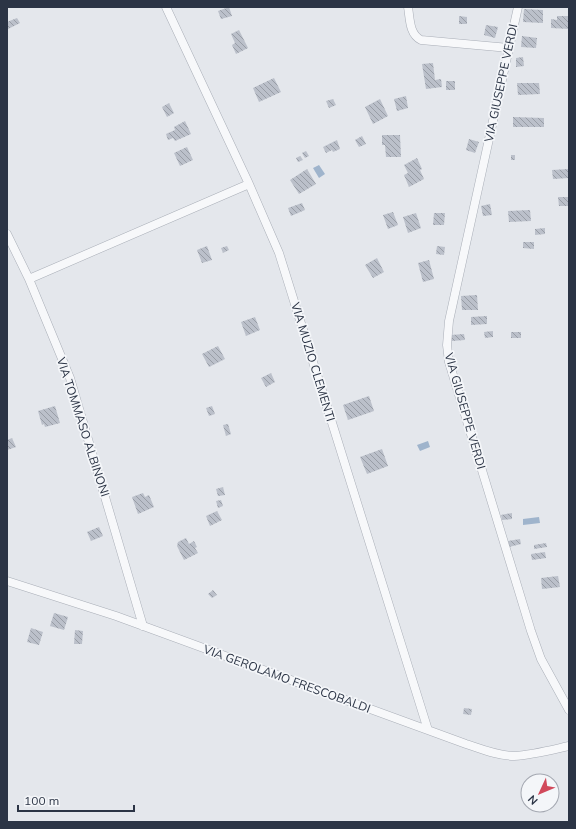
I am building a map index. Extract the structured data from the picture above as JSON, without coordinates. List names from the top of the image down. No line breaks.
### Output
{"streets":{"street":["VIA GIUSEPPE VERDI","VIA MUZIO CLEMENTI","VIA TOMMASO ALBINONI","VIA GEROLAMO FRESCOBALDI"]},"crossings":[["VIA MUZIO CLEMENTI","VIA GEROLAMO FRESCOBALDI"],["VIA TOMMASO ALBINONI","VIA GEROLAMO FRESCOBALDI"]],"scale_bar":"100 m","north":"bottom left"}
